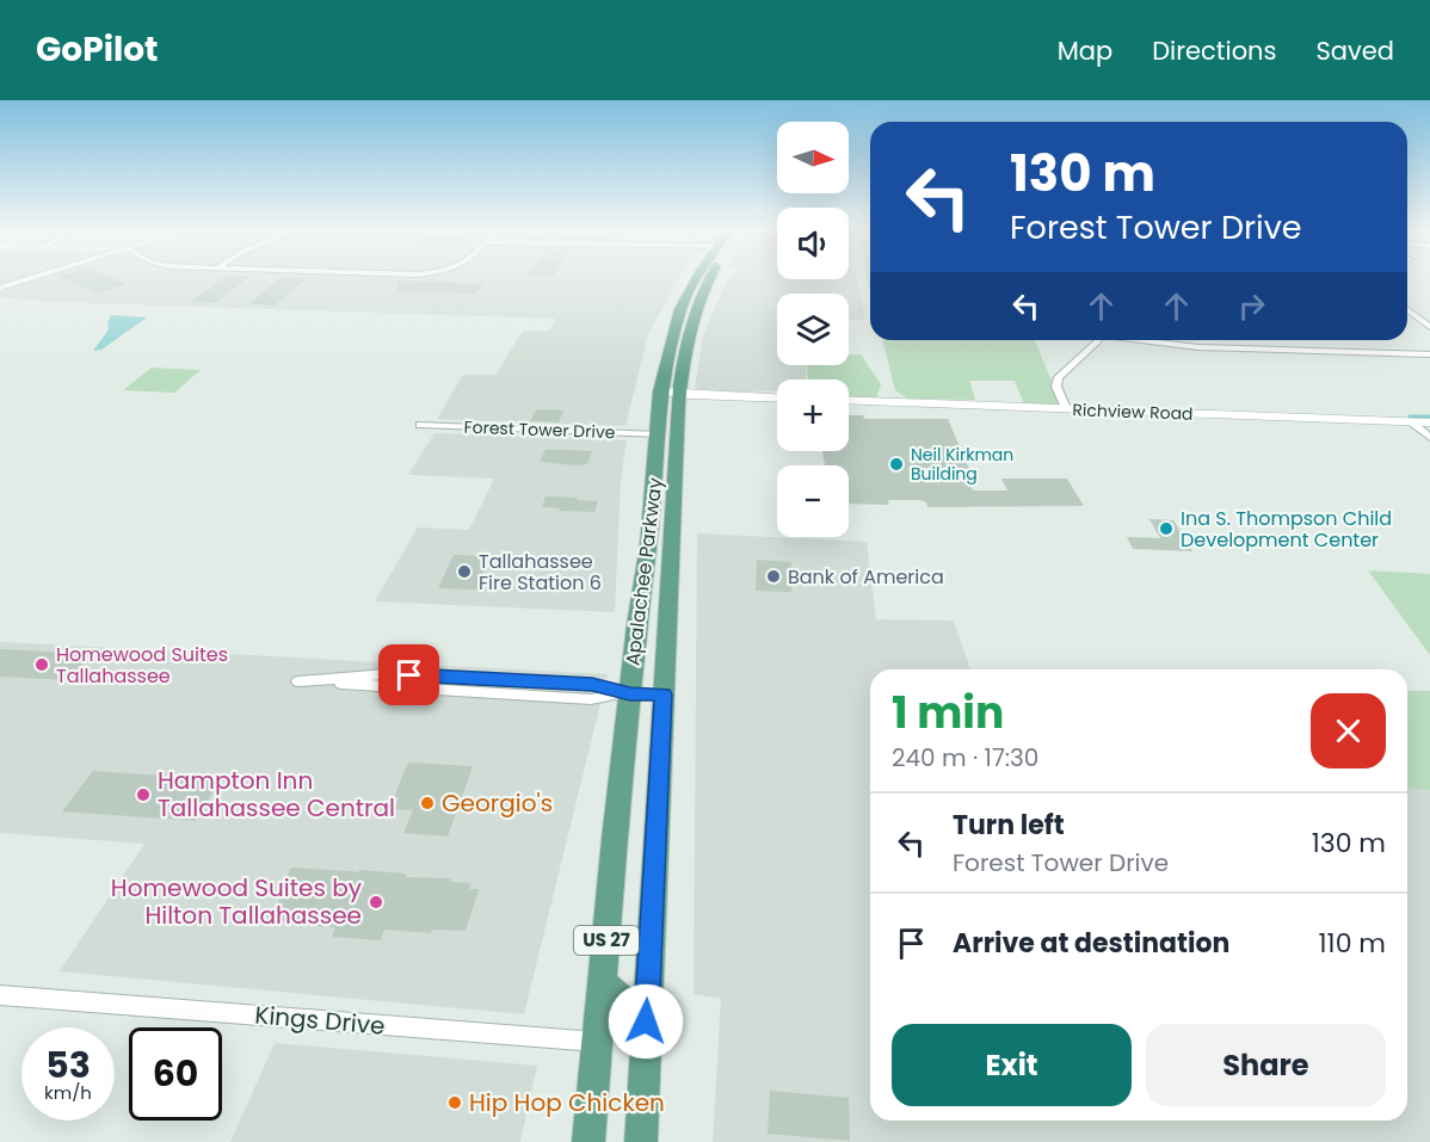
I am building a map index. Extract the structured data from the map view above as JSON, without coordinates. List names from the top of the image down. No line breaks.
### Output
{"streets":{"main road":["Apalachee Parkway","US 27"],"street":["Richview Road","Forest Tower Drive","Kings Drive"]},"crossings":[["Forest Tower Drive","Apalachee Parkway"],["Apalachee Parkway","Kings Drive"]],"places":["Neil Kirkman Building","Ina S. Thompson Child Development Center","Tallahassee Fire Station 6","Bank of America","Homewood Suites Tallahassee","Hampton Inn Tallahassee Central","Georgio's","Homewood Suites by Hilton Tallahassee","Hip Hop Chicken"],"north":"right","page":{"header":"GoPilot","nav":["Map","Directions","Saved"],"map_buttons":["+","−"],"turn":["130 m","Forest Tower Drive"],"heading":["1 min","240 m · 17:30"],"list":[{"name":"Turn left","note":"Forest Tower Drive","value":"130 m"},{"name":"Arrive at destination","value":"110 m"}],"buttons":["Exit","Share"],"speed":"53 km/h","limit":"60"}}
